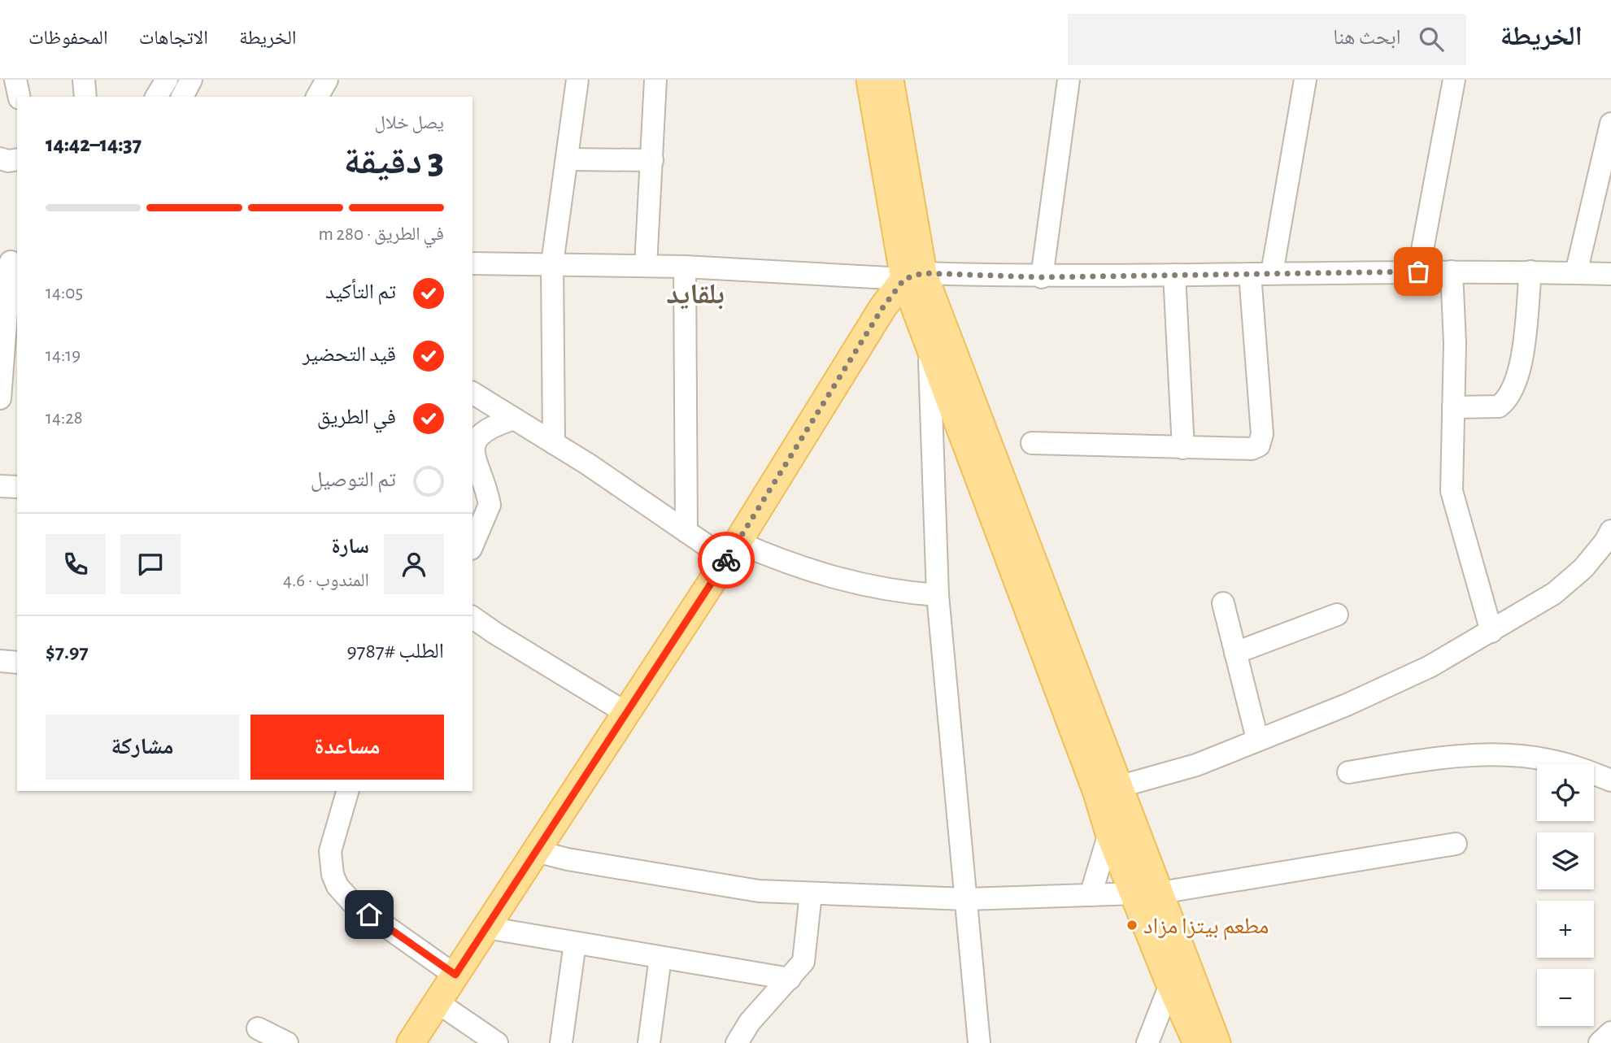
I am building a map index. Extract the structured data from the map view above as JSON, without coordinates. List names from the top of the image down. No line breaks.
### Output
{"districts":["بلقايد"],"places":["مطعم بيتزا مزاد"],"page":{"header":"الخريطة","search":"ابحث هنا","nav":["الخريطة","الاتجاهات","المحفوظات"],"heading":["3 دقيقة","يصل خلال","14:37–14:42"],"panel":["سارة","المندوب · 4.6","الطلب #9787","$7.97"],"bar":"في الطريق · 280 m","list":[["تم التأكيد","14:05"],["قيد التحضير","14:19"],["في الطريق","14:28"],"تم التوصيل"],"buttons":["مساعدة","مشاركة"],"map_buttons":["+","−"]}}
